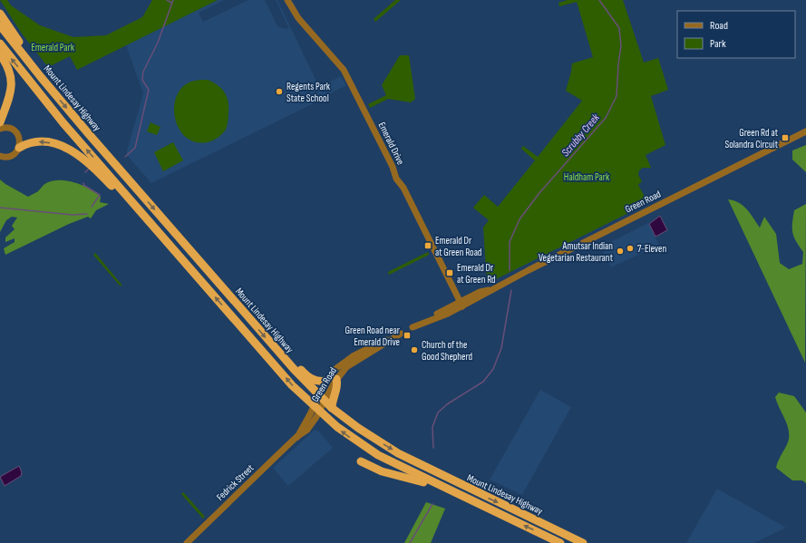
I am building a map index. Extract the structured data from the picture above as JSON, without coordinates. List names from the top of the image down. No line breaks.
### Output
{"streets":{"highway":["Mount Lindesay Highway"],"street":["Emerald Drive","Green Road","Fedrick Street"]},"crossings":[["Mount Lindesay Highway","Green Road"],["Mount Lindesay Highway","Fedrick Street"],["Emerald Drive","Green Road"],["Green Road","Fedrick Street"]],"water":["Scrubby Creek"],"parks":["Emerald Park","Haldham Park"],"places":{"other":["Regents Park State School","7-Eleven","Amutsar Indian Vegetarian Restaurant","Church of the Good Shepherd"],"transit":["Green Rd at Solandra Circuit","Emerald Dr at Green Road","Emerald Dr at Green Rd","Green Road near Emerald Drive"]},"legend":["Road","Park"]}
